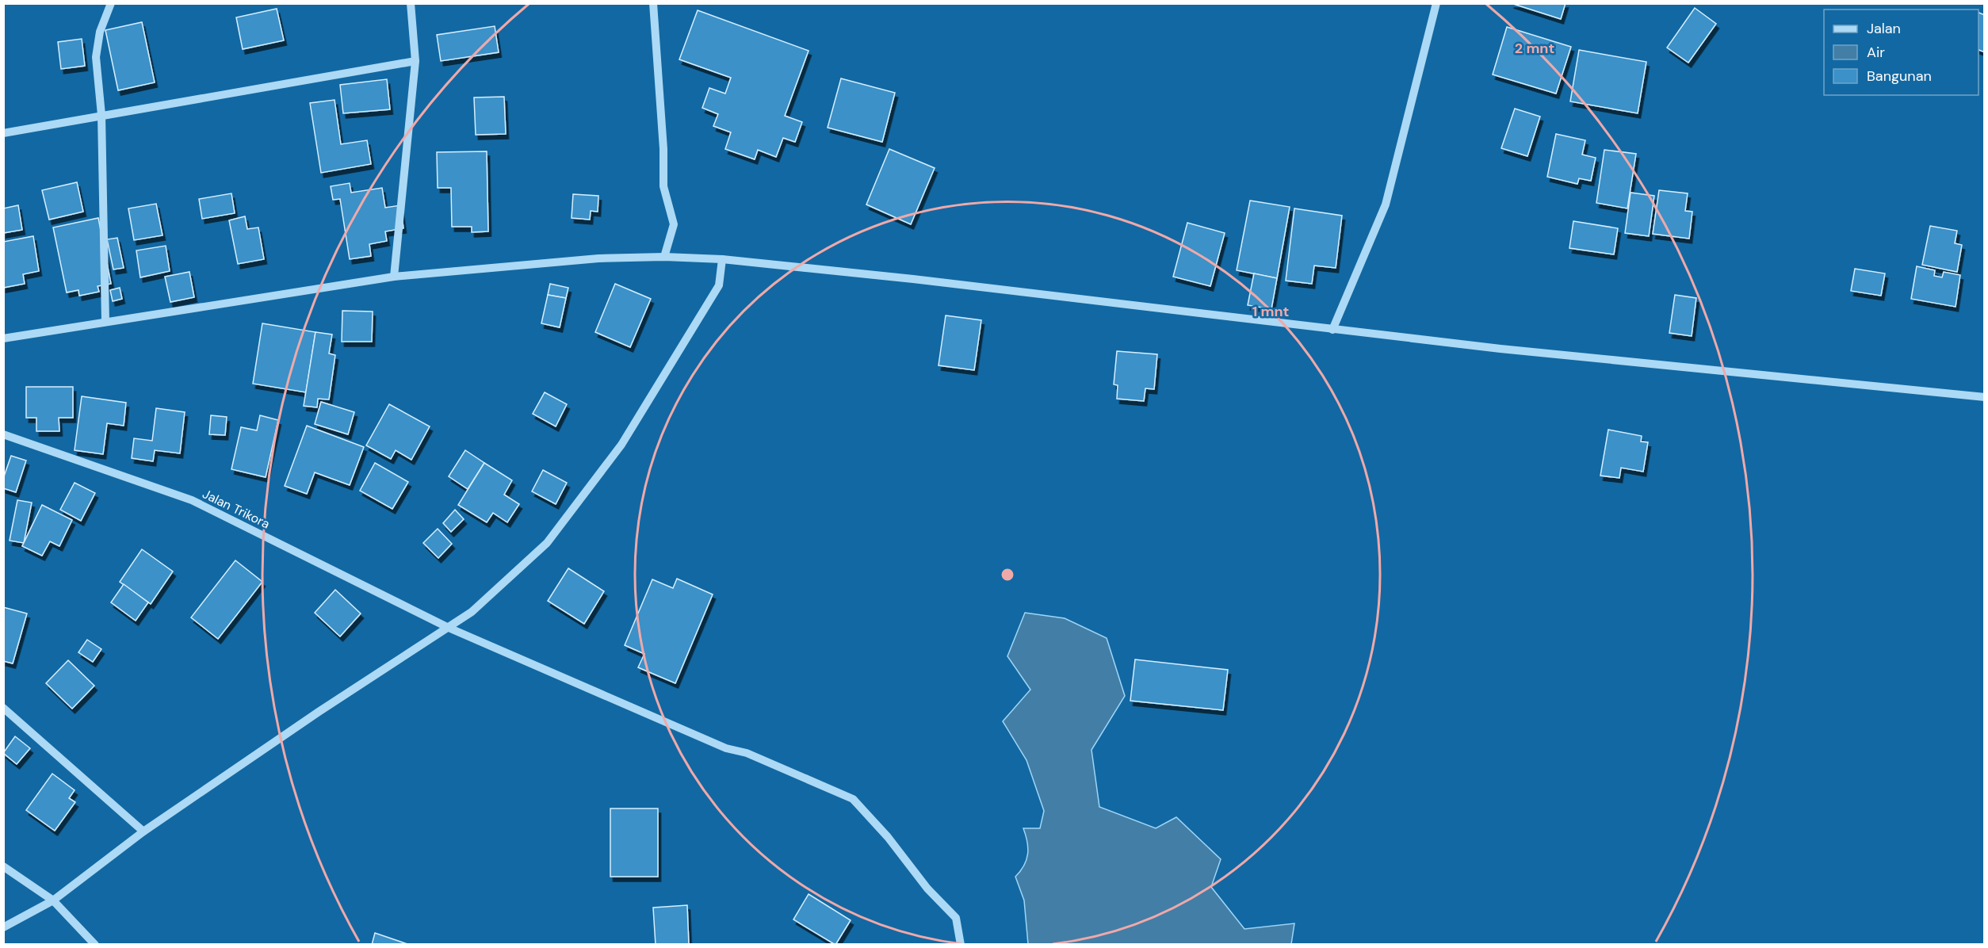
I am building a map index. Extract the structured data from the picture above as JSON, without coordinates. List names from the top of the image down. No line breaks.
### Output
{"streets":{"street":["Jalan Trikora"]},"legend":["Jalan","Air","Bangunan"],"rings":["2 mnt","1 mnt"]}
